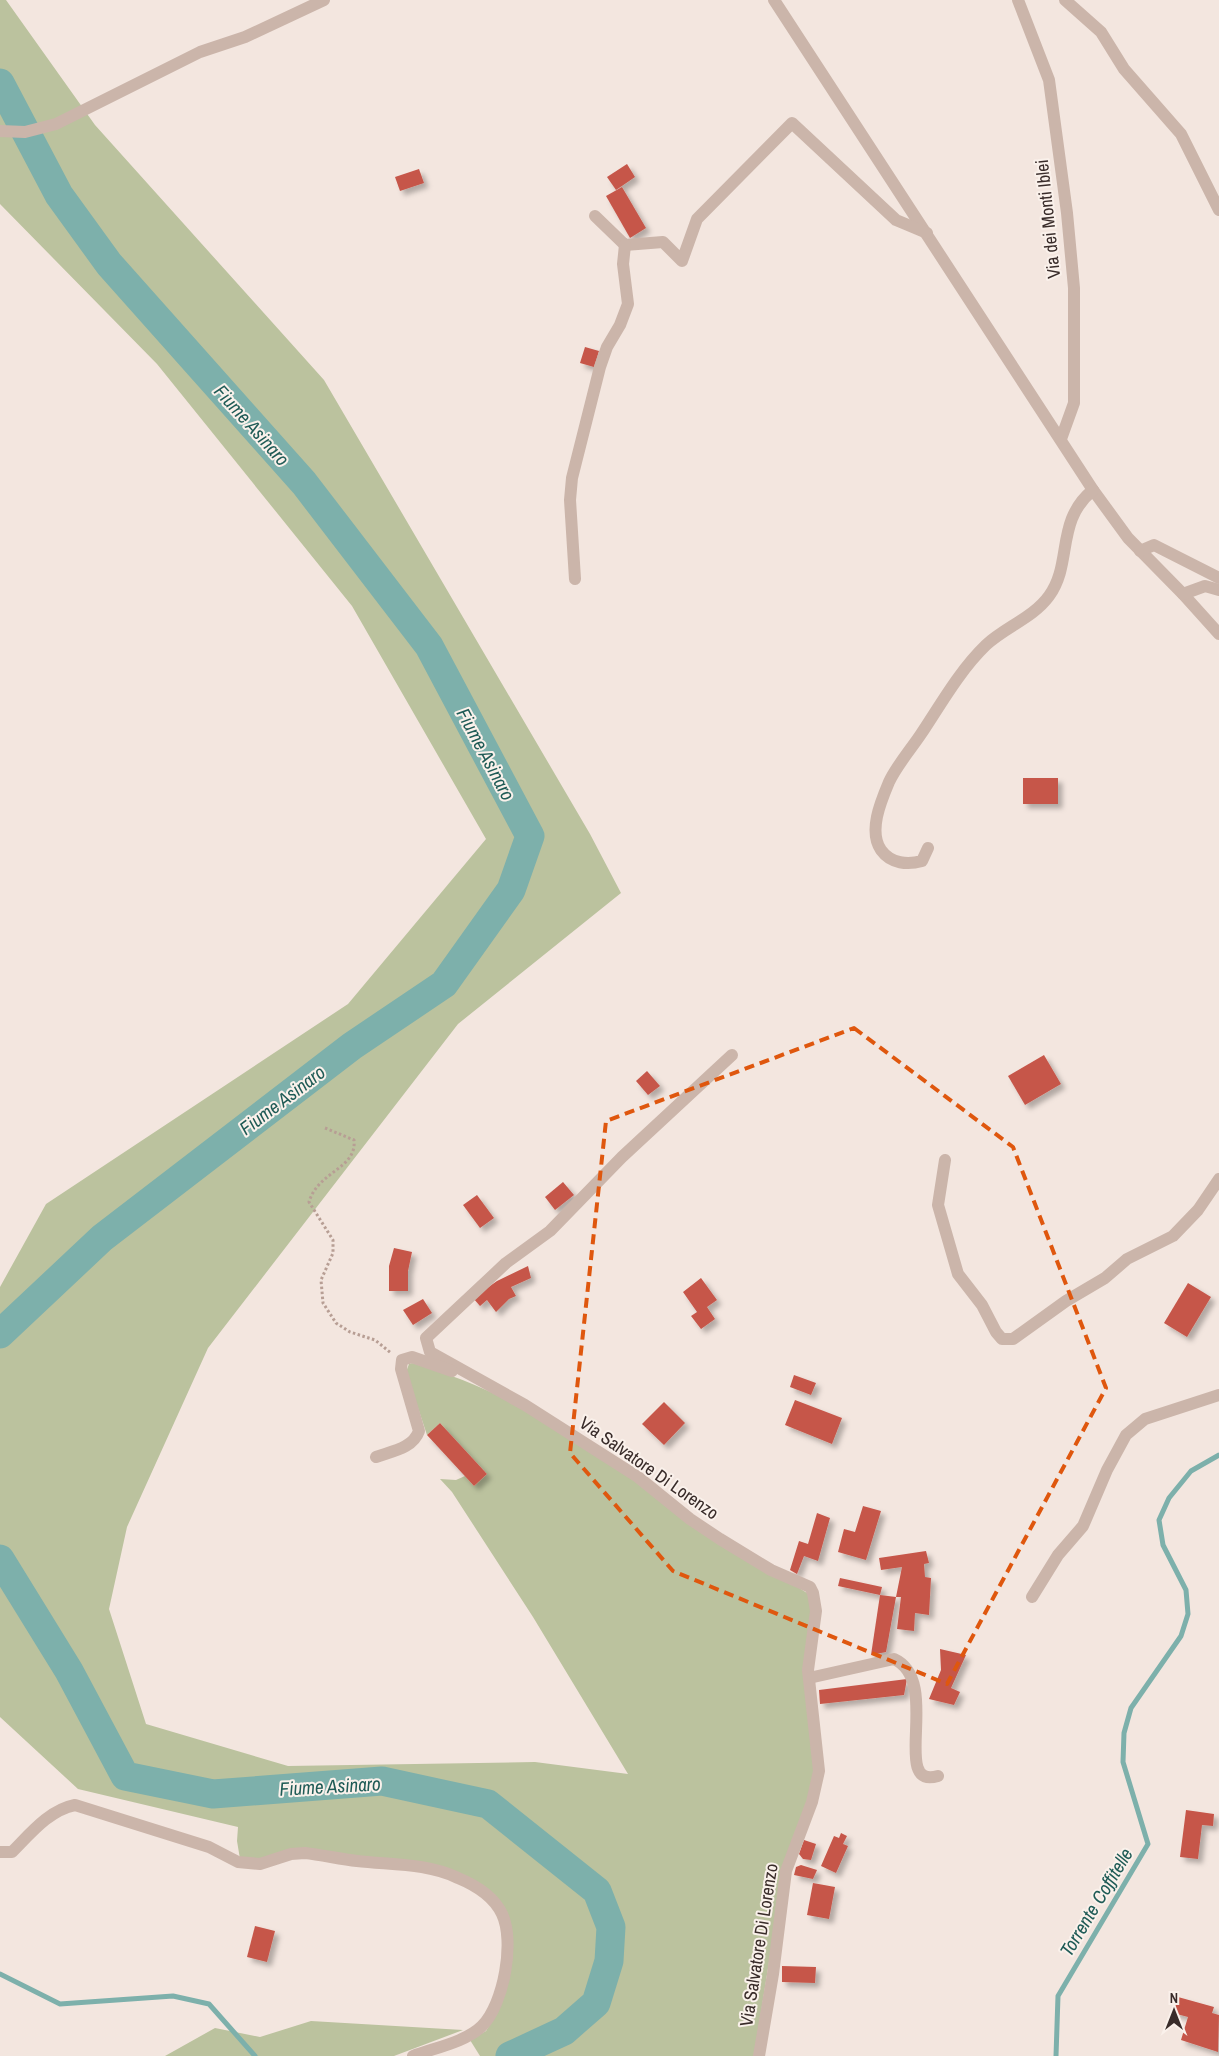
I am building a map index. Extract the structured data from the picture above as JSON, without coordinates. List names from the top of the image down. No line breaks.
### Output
{"streets":{"street":["Via dei Monti Iblei","Via Salvatore Di Lorenzo"]},"water":["Fiume Asinaro","Torrente Coffitelle"],"north":"top"}
